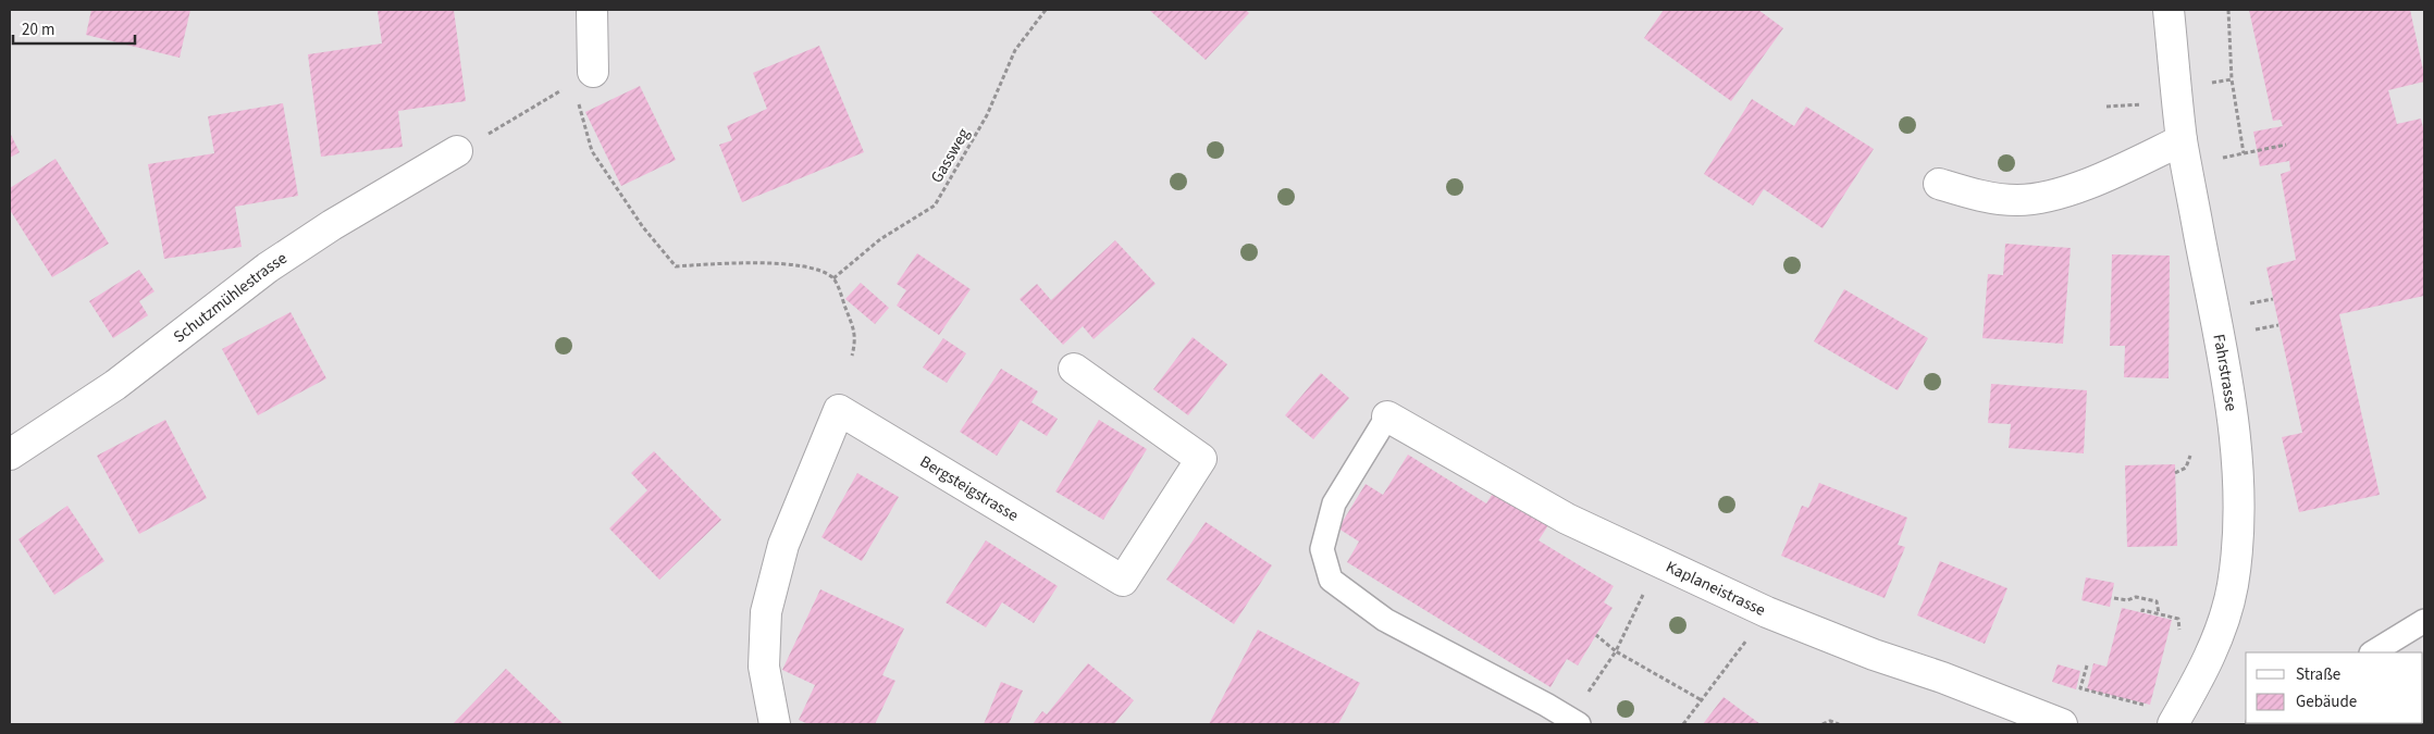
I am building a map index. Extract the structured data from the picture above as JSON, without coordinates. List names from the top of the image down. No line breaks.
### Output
{"streets":{"street":["Schutzmühlestrasse","Fahrstrasse","Bergsteigstrasse","Kaplaneistrasse"],"path":["Gassweg"]},"legend":["Straße","Gebäude"],"scale_bar":"20 m"}
